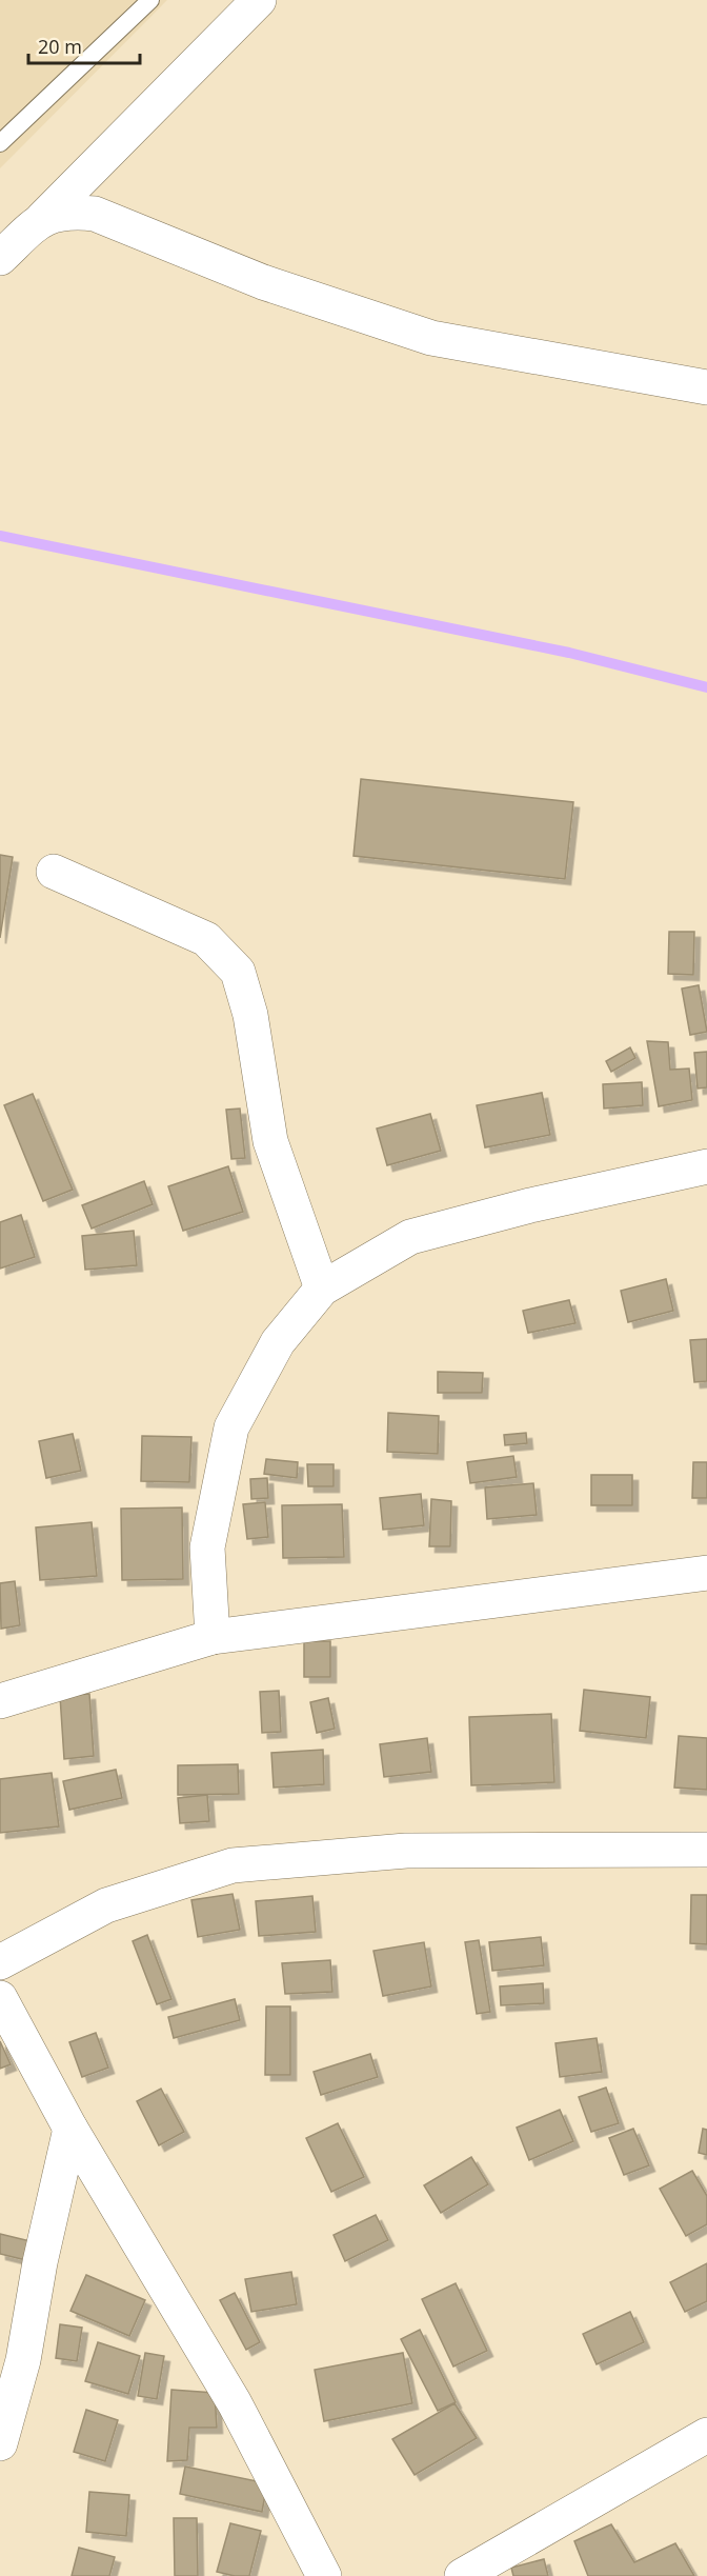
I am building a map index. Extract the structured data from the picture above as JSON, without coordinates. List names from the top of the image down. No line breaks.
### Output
{"scale_bar":"20 m"}
